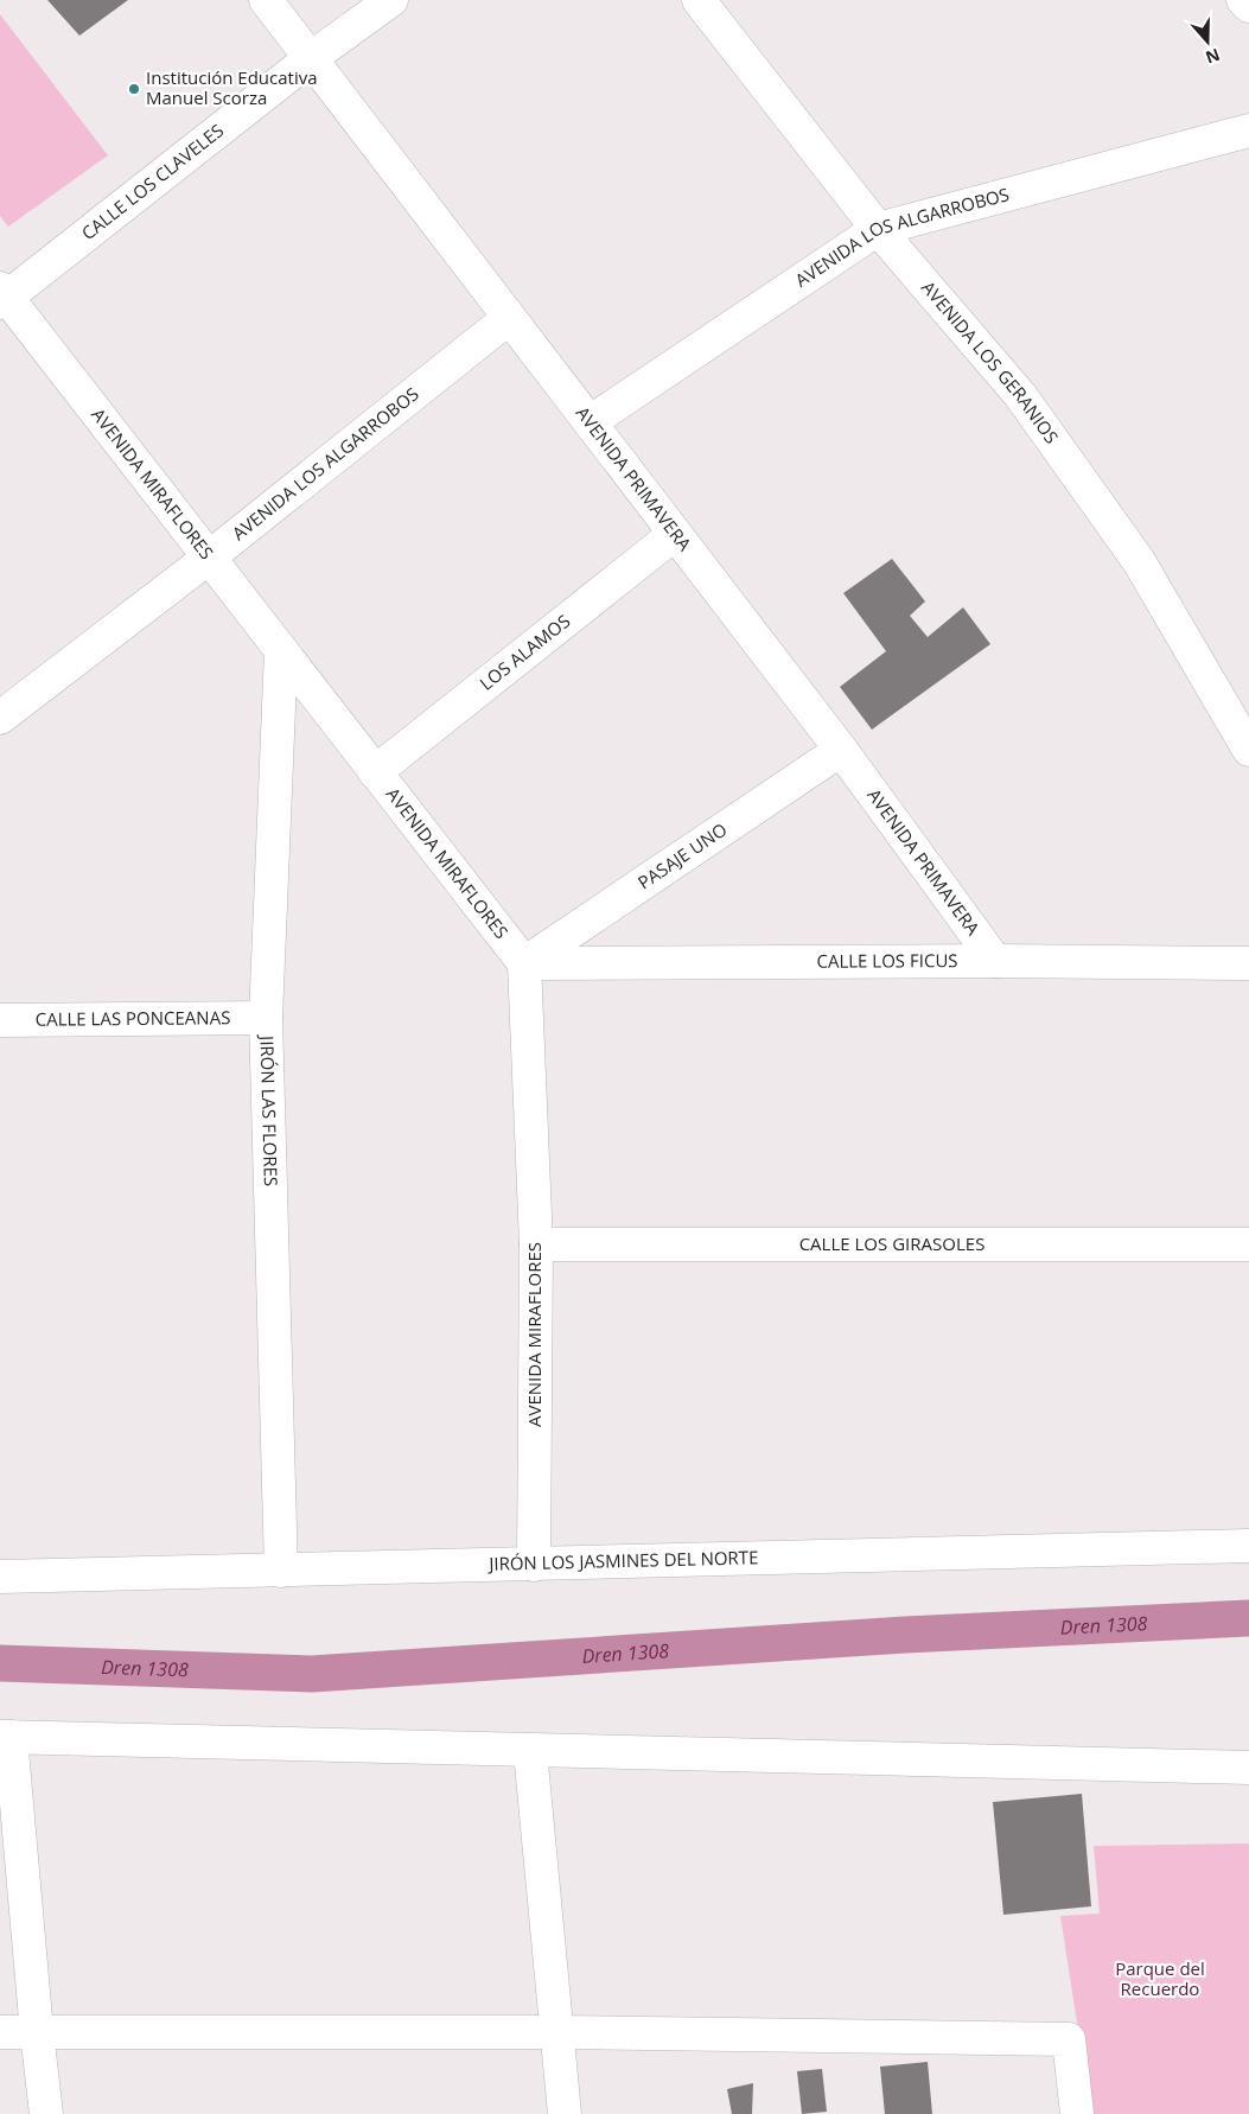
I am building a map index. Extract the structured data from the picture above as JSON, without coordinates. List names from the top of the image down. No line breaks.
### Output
{"streets":{"street":["CALLE LOS CLAVELES","AVENIDA LOS ALGARROBOS","AVENIDA LOS GERANIOS","AVENIDA PRIMAVERA","AVENIDA MIRAFLORES","LOS ALAMOS","PASAJE UNO","CALLE LOS FICUS","CALLE LAS PONCEANAS","JIRÓN LAS FLORES","CALLE LOS GIRASOLES","JIRÓN LOS JASMINES DEL NORTE"]},"crossings":[["CALLE LOS CLAVELES","AVENIDA PRIMAVERA"],["CALLE LOS CLAVELES","AVENIDA MIRAFLORES"],["AVENIDA LOS ALGARROBOS","AVENIDA LOS GERANIOS"],["AVENIDA LOS ALGARROBOS","AVENIDA PRIMAVERA"],["AVENIDA LOS ALGARROBOS","AVENIDA MIRAFLORES"],["AVENIDA PRIMAVERA","LOS ALAMOS"],["AVENIDA PRIMAVERA","PASAJE UNO"],["AVENIDA PRIMAVERA","CALLE LOS FICUS"],["AVENIDA MIRAFLORES","LOS ALAMOS"],["AVENIDA MIRAFLORES","PASAJE UNO"],["AVENIDA MIRAFLORES","CALLE LOS FICUS"],["AVENIDA MIRAFLORES","JIRÓN LAS FLORES"],["AVENIDA MIRAFLORES","CALLE LOS GIRASOLES"],["AVENIDA MIRAFLORES","JIRÓN LOS JASMINES DEL NORTE"],["PASAJE UNO","CALLE LOS FICUS"],["CALLE LAS PONCEANAS","JIRÓN LAS FLORES"],["JIRÓN LAS FLORES","JIRÓN LOS JASMINES DEL NORTE"]],"water":["Dren 1308"],"parks":["Parque del Recuerdo"],"places":["Institución Educativa Manuel Scorza"],"north":"bottom"}
